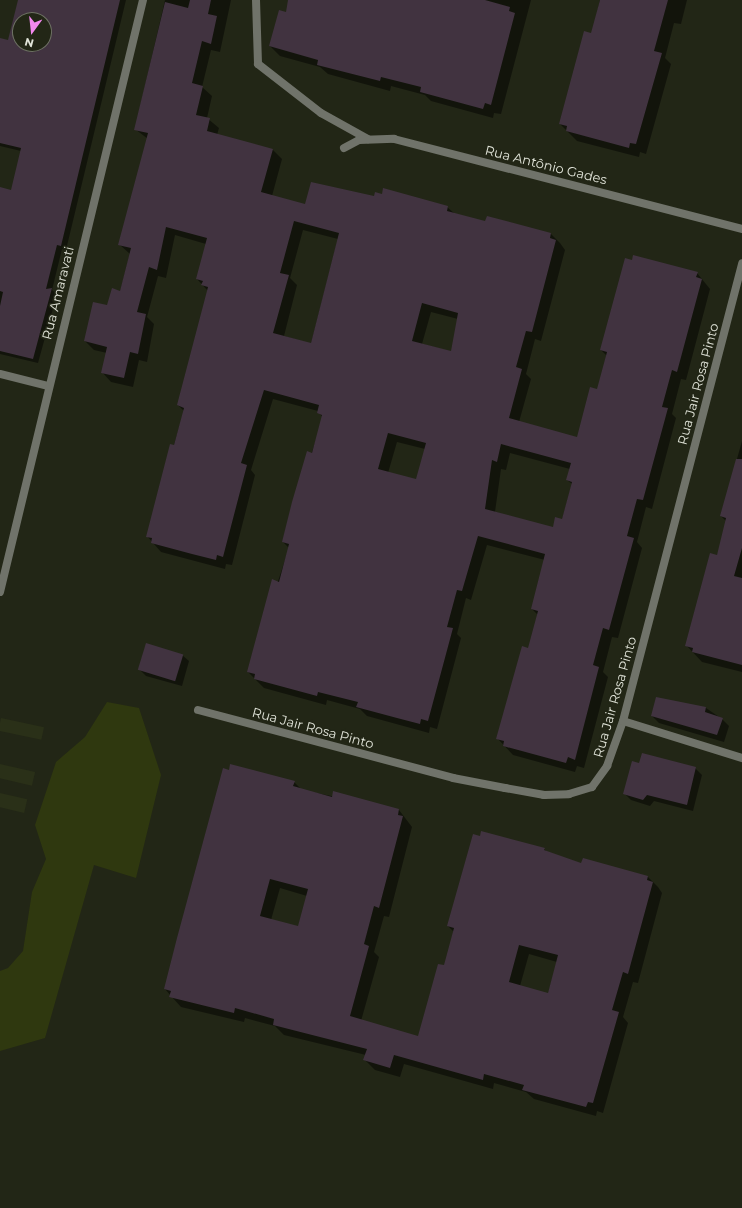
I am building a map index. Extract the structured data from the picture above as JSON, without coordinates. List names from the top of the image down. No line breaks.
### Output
{"streets":{"street":["Rua Antônio Gades","Rua Amaravati","Rua Jair Rosa Pinto"]},"north":"bottom"}
